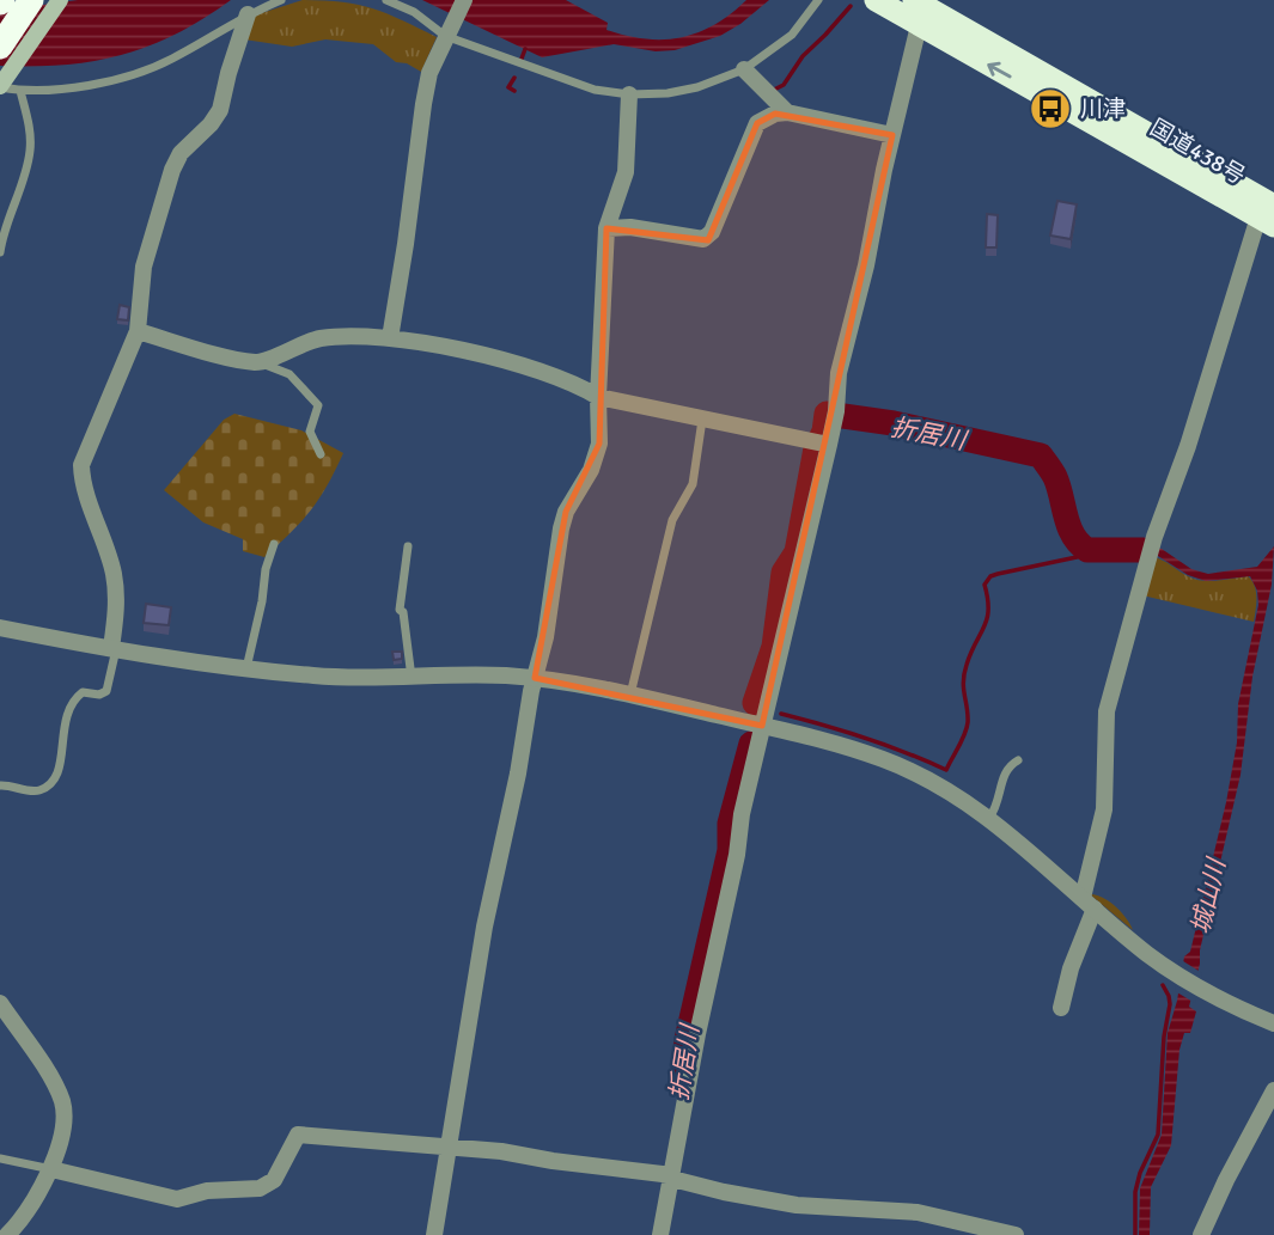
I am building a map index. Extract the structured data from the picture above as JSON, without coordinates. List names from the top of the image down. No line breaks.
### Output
{"streets":{"highway":["国道438号"]},"water":["折居川","城山川"],"places":{"bus stop":["川津"]}}
